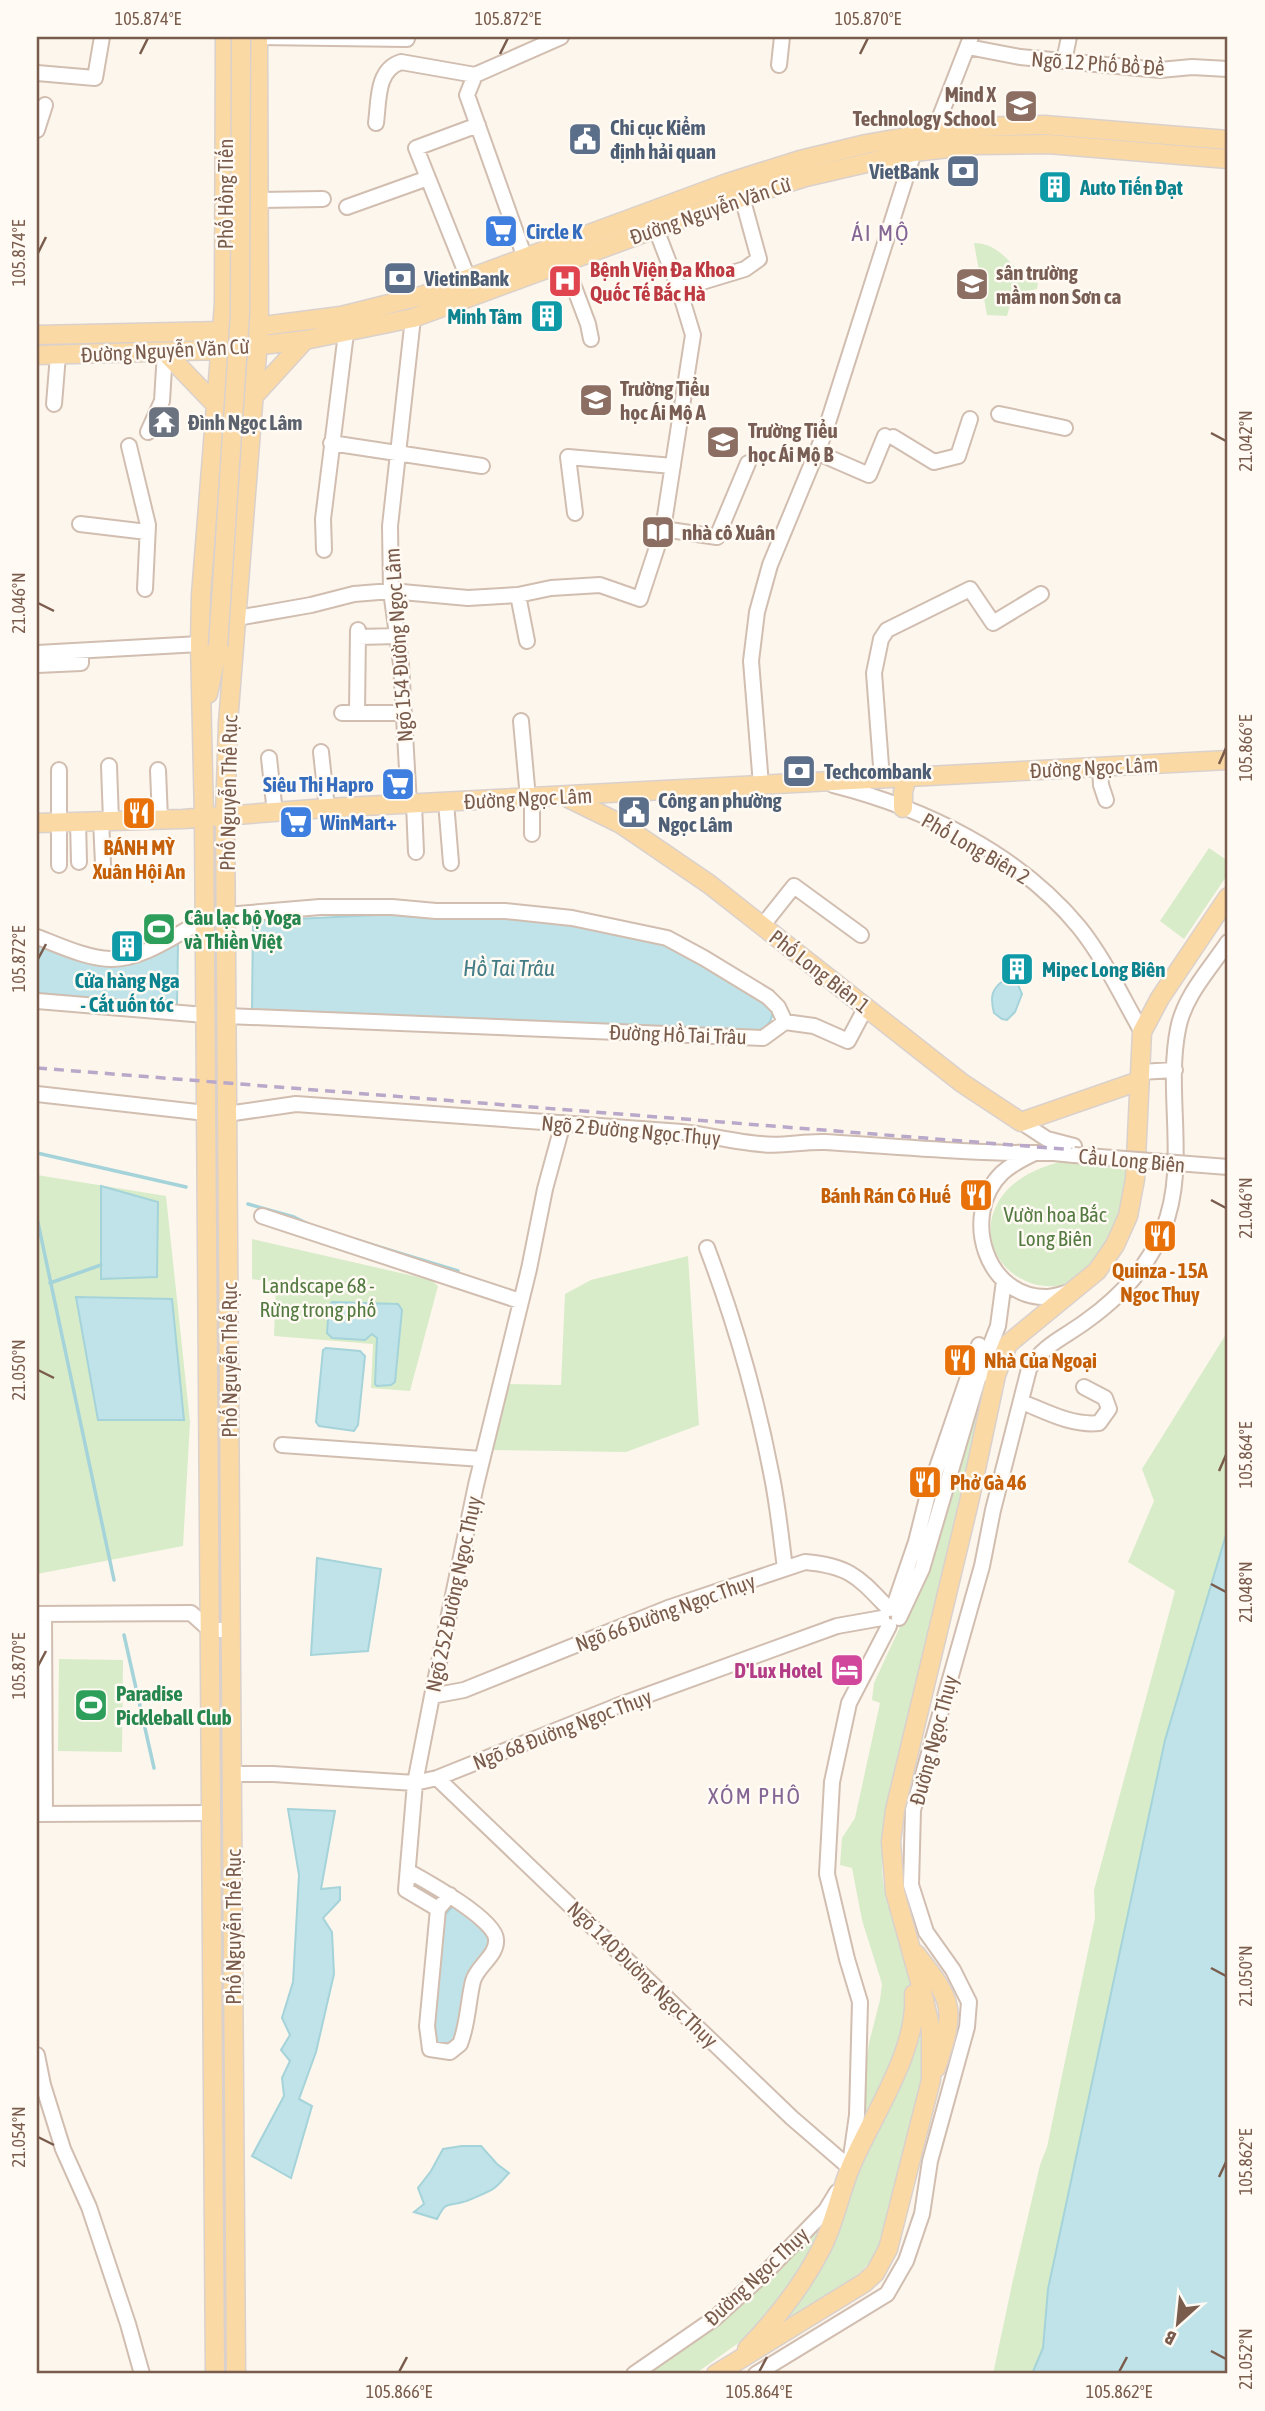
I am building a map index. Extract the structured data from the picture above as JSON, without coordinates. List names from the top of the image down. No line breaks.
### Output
{"streets":{"main road":["Phố Hồng Tiến","Đường Nguyễn Văn Cừ","Đường Ngọc Lâm","Phố Nguyễn Thế Rục","Phố Long Biên 1","Đường Ngọc Thụy"],"street":["Ngõ 12 Phố Bồ Đề","Ngõ 154 Đường Ngọc Lâm","Phố Long Biên 2","Đường Hồ Tai Trâu","Ngõ 2 Đường Ngọc Thụy","Cầu Long Biên","Ngõ 252 Đường Ngọc Thụy","Ngõ 66 Đường Ngọc Thụy","Ngõ 68 Đường Ngọc Thụy","Ngõ 140 Đường Ngọc Thụy"]},"crossings":[["Phố Hồng Tiến","Đường Nguyễn Văn Cừ"],["Phố Hồng Tiến","Phố Nguyễn Thế Rục"],["Đường Nguyễn Văn Cừ","Ngõ 154 Đường Ngọc Lâm"],["Đường Nguyễn Văn Cừ","Phố Nguyễn Thế Rục"],["Ngõ 154 Đường Ngọc Lâm","Đường Ngọc Lâm"],["Đường Ngọc Lâm","Phố Nguyễn Thế Rục"],["Đường Ngọc Lâm","Phố Long Biên 2"],["Đường Ngọc Lâm","Phố Long Biên 1"],["Phố Nguyễn Thế Rục","Đường Hồ Tai Trâu"],["Phố Nguyễn Thế Rục","Ngõ 2 Đường Ngọc Thụy"],["Phố Nguyễn Thế Rục","Ngõ 68 Đường Ngọc Thụy"],["Phố Long Biên 1","Cầu Long Biên"],["Ngõ 2 Đường Ngọc Thụy","Cầu Long Biên"],["Ngõ 2 Đường Ngọc Thụy","Ngõ 252 Đường Ngọc Thụy"],["Ngõ 252 Đường Ngọc Thụy","Ngõ 66 Đường Ngọc Thụy"],["Ngõ 252 Đường Ngọc Thụy","Ngõ 68 Đường Ngọc Thụy"],["Ngõ 66 Đường Ngọc Thụy","Ngõ 68 Đường Ngọc Thụy"],["Ngõ 66 Đường Ngọc Thụy","Đường Ngọc Thụy"],["Ngõ 68 Đường Ngọc Thụy","Đường Ngọc Thụy"],["Ngõ 68 Đường Ngọc Thụy","Ngõ 140 Đường Ngọc Thụy"],["Đường Ngọc Thụy","Ngõ 140 Đường Ngọc Thụy"]],"districts":["ÁI MỘ","XÓM PHÔ"],"water":["Hồ Tai Trâu"],"parks":["Vườn hoa Bắc Long Biên","Landscape 68 - Rừng trong phố"],"places":{"school or university":["Mind X Technology School","sân trường mầm non Sơn ca","Trường Tiểu học Ái Mộ A","Trường Tiểu học Ái Mộ B"],"public building":["Chi cục Kiểm định hải quan","Công an phường Ngọc Lâm"],"bank":["VietBank","VietinBank","Techcombank"],"building":["Auto Tiến Đạt","Minh Tâm","Cửa hàng Nga - Cắt uốn tóc","Mipec Long Biên"],"supermarket":["Circle K","Siêu Thị Hapro","WinMart+"],"hospital":["Bệnh Viện Đa Khoa Quốc Tế Bắc Hà"],"temple":["Đình Ngọc Lâm"],"library":["nhà cô Xuân"],"restaurant":["BÁNH MỲ Xuân Hội An","Bánh Rán Cô Huế","Quinza - 15A Ngoc Thuy","Nhà Của Ngoại","Phở Gà 46"],"sports":["Câu lạc bộ Yoga và Thiền Việt","Paradise Pickleball Club"],"hotel":["D'Lux Hotel"]},"north":"bottom left","coordinates":["105.874°E","105.872°E","105.870°E","21.042°N","21.046°N","105.866°E","21.050°N","105.864°E","21.048°N","21.054°N","105.862°E","21.052°N"]}
